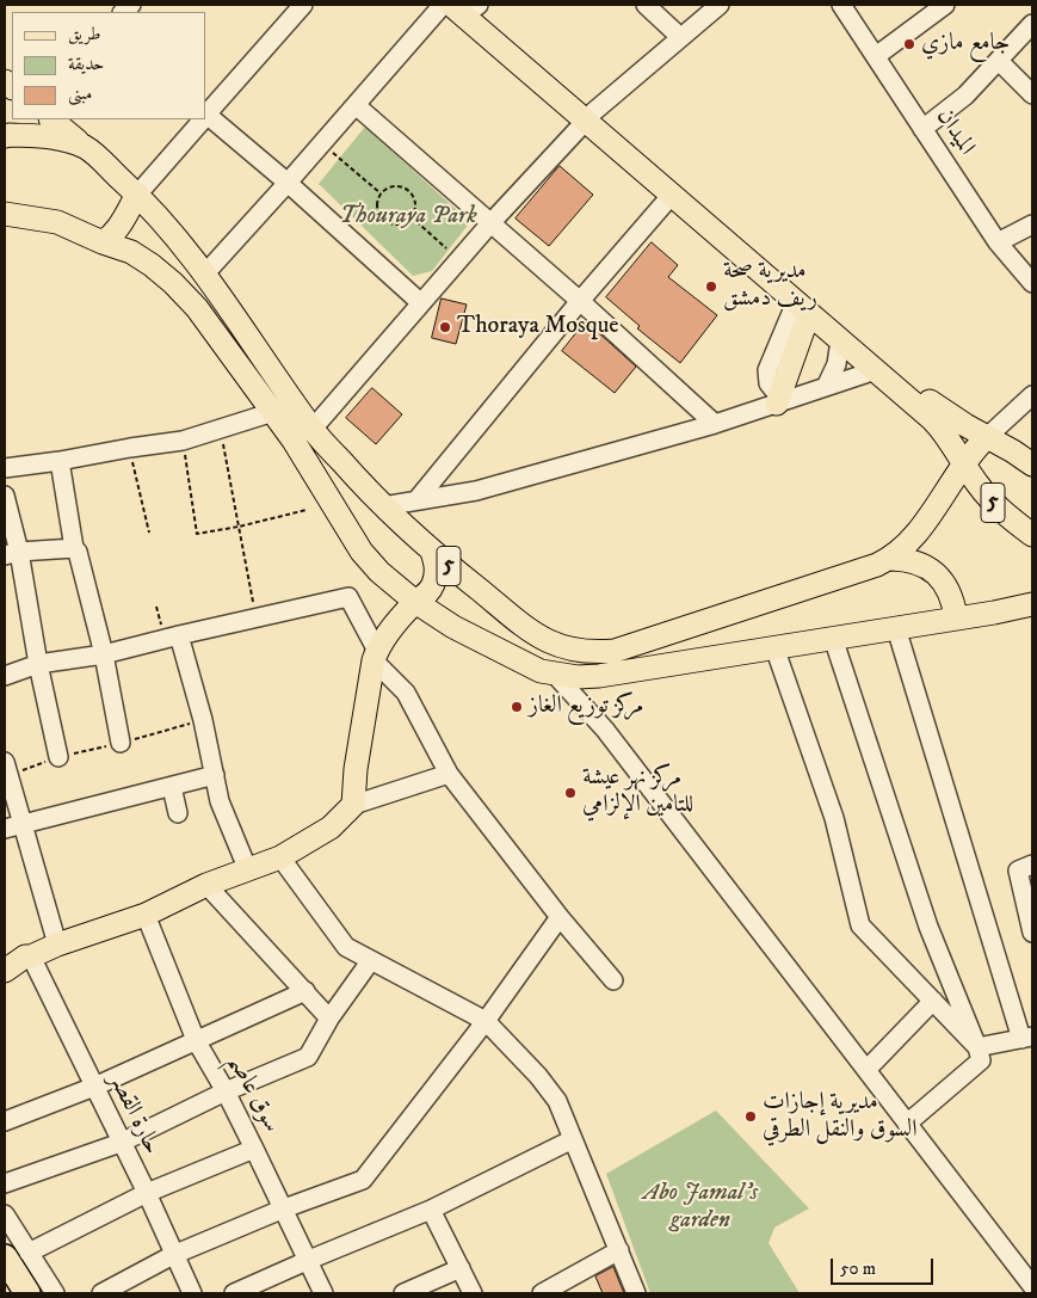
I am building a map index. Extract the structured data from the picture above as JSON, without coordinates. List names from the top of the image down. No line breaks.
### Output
{"streets":{"main road":["5"],"street":["الميدان","سوق عاصم","حارة القصر"]},"parks":["Thouraya Park","Abo Jamal's garden"],"places":["جامع مازي","مديرية صحة ريف دمشق","Thoraya Mosque","مركز توزيع الغاز","مركز نهر عيشة للتامين الإلزامي","مديرية إجازات السوق والنقل الطرقي"],"legend":["طريق","حديقة","مبنى"],"scale_bar":"50 m"}
